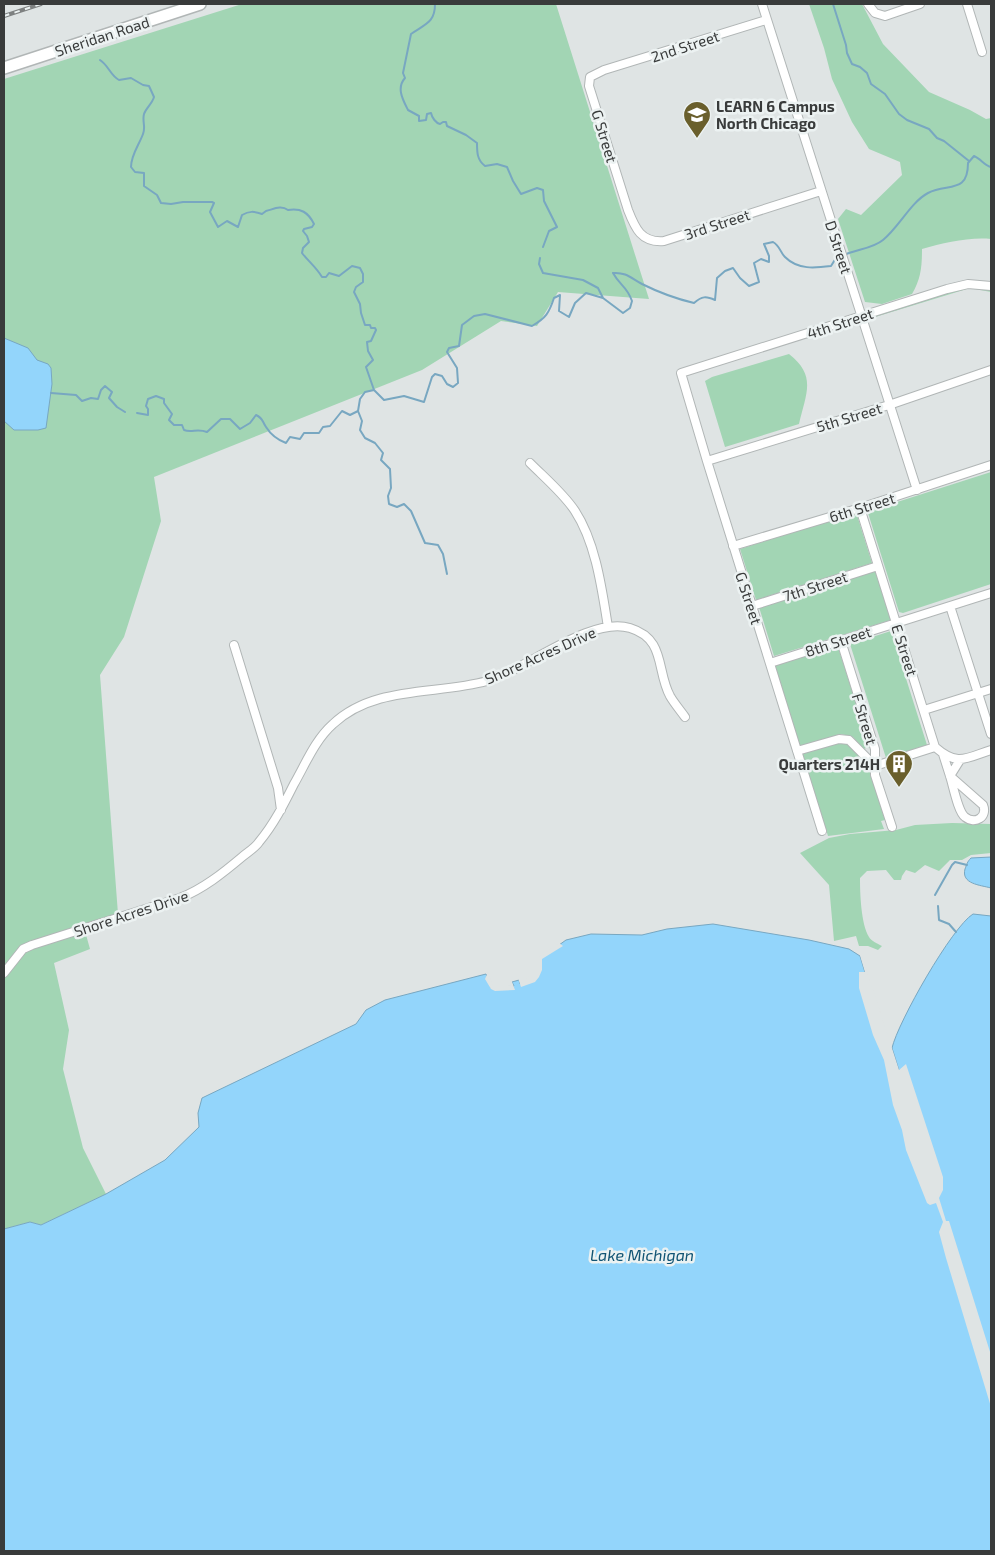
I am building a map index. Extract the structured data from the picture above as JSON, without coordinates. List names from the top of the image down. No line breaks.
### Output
{"streets":{"main road":["Sheridan Road"],"street":["2nd Street","G Street","3rd Street","D Street","4th Street","5th Street","6th Street","7th Street","8th Street","E Street","Shore Acres Drive","F Street"]},"crossings":[["2nd Street","G Street"],["2nd Street","D Street"],["G Street","3rd Street"],["G Street","4th Street"],["G Street","5th Street"],["G Street","6th Street"],["G Street","7th Street"],["G Street","8th Street"],["3rd Street","D Street"],["D Street","4th Street"],["D Street","5th Street"],["D Street","6th Street"],["6th Street","E Street"],["7th Street","E Street"],["8th Street","E Street"],["8th Street","F Street"]],"water":["Lake Michigan"],"places":{"school or university":["LEARN 6 Campus North Chicago"],"building":["Quarters 214H"]}}
